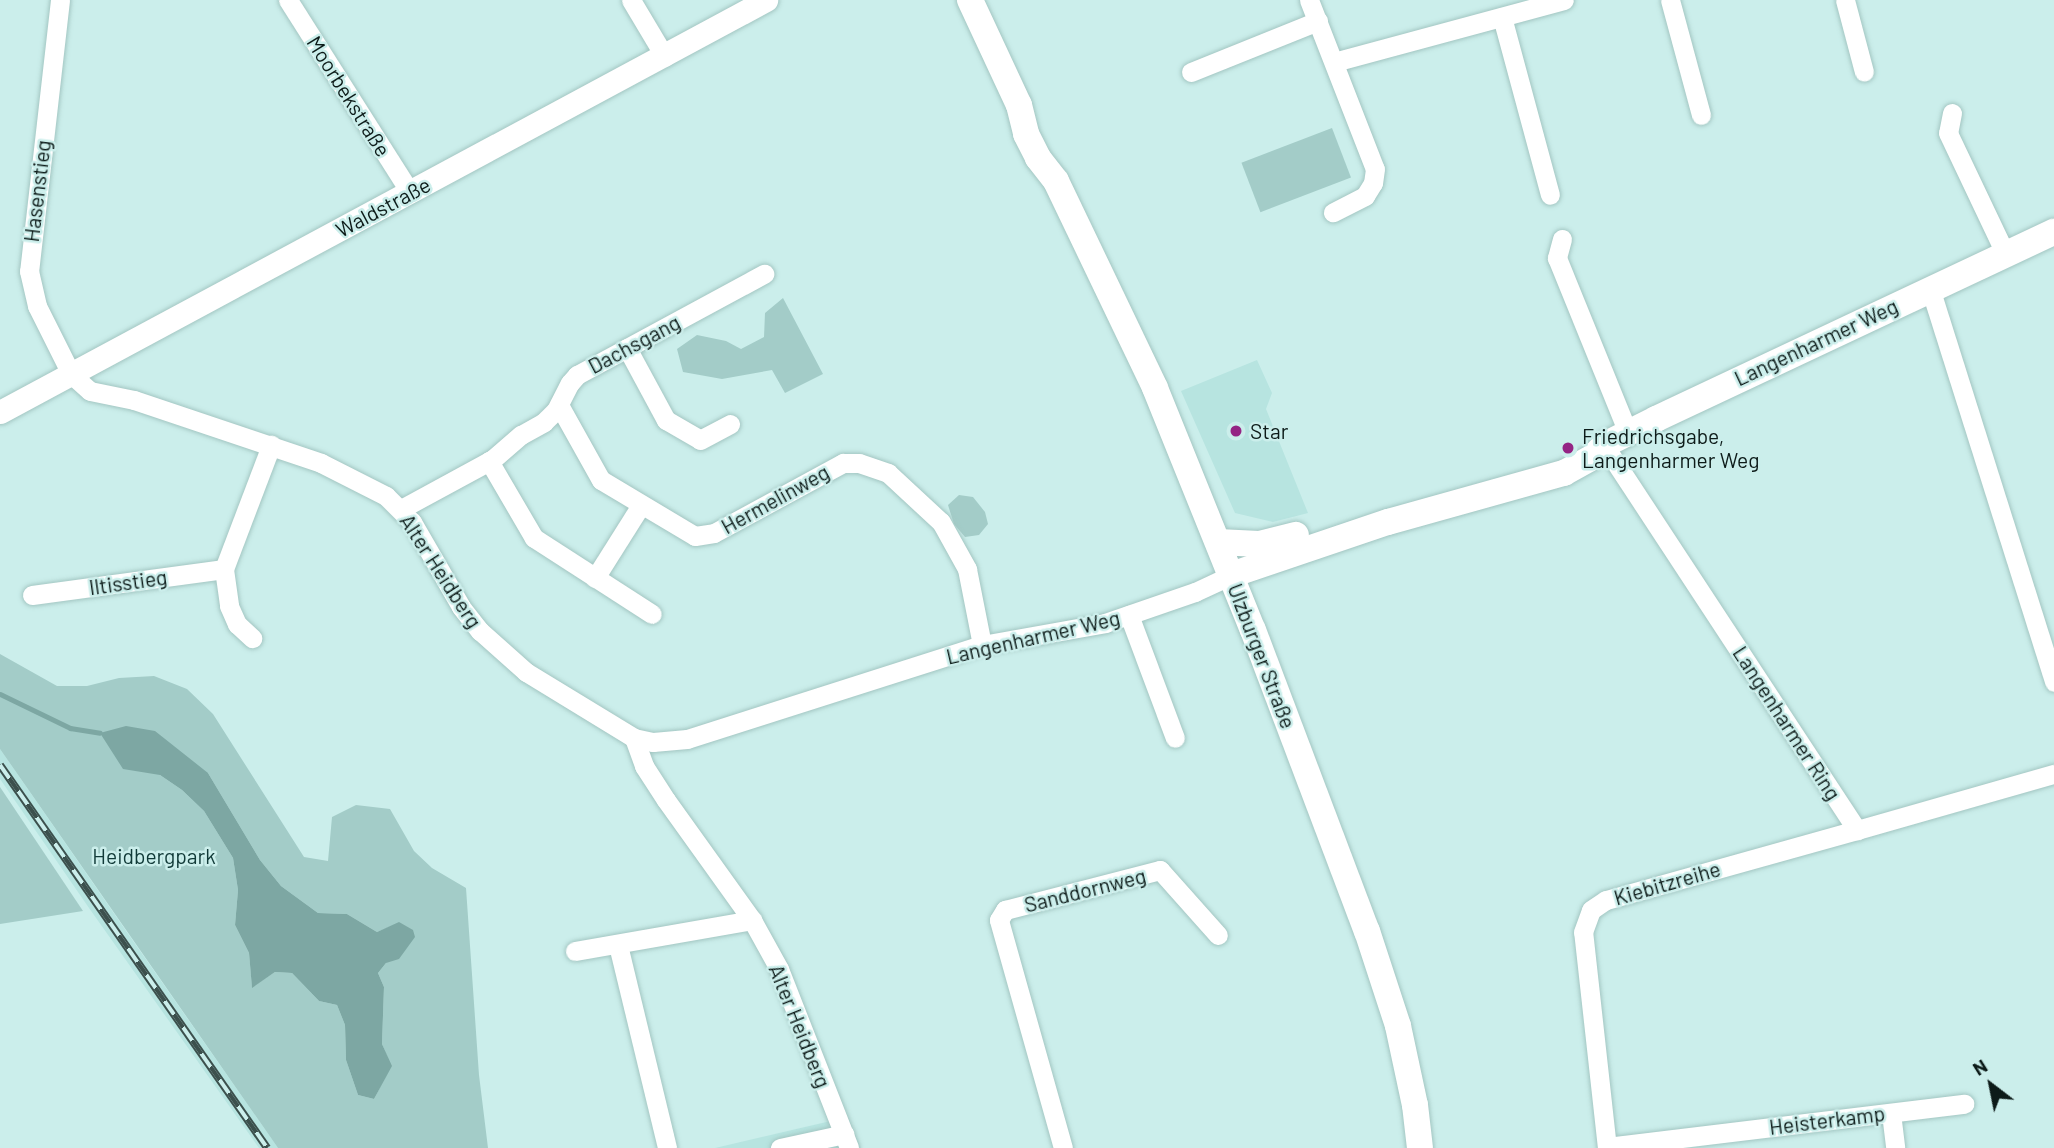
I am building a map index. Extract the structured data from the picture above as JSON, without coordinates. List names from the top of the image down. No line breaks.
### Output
{"streets":{"main road":["Langenharmer Weg","Ulzburger Straße"],"street":["Moorbekstraße","Hasenstieg","Waldstraße","Dachsgang","Hermelinweg","Alter Heidberg","Iltisstieg","Langenharmer Ring","Kiebitzreihe","Sanddornweg","Heisterkamp"]},"crossings":[["Moorbekstraße","Waldstraße"],["Hasenstieg","Waldstraße"],["Hasenstieg","Alter Heidberg"],["Waldstraße","Alter Heidberg"],["Langenharmer Weg","Hermelinweg"],["Langenharmer Weg","Alter Heidberg"],["Langenharmer Weg","Ulzburger Straße"],["Langenharmer Weg","Langenharmer Ring"],["Dachsgang","Hermelinweg"],["Dachsgang","Alter Heidberg"],["Langenharmer Ring","Kiebitzreihe"],["Kiebitzreihe","Heisterkamp"]],"parks":["Heidbergpark"],"places":["Star","Friedrichsgabe, Langenharmer Weg"],"north":"top left"}
